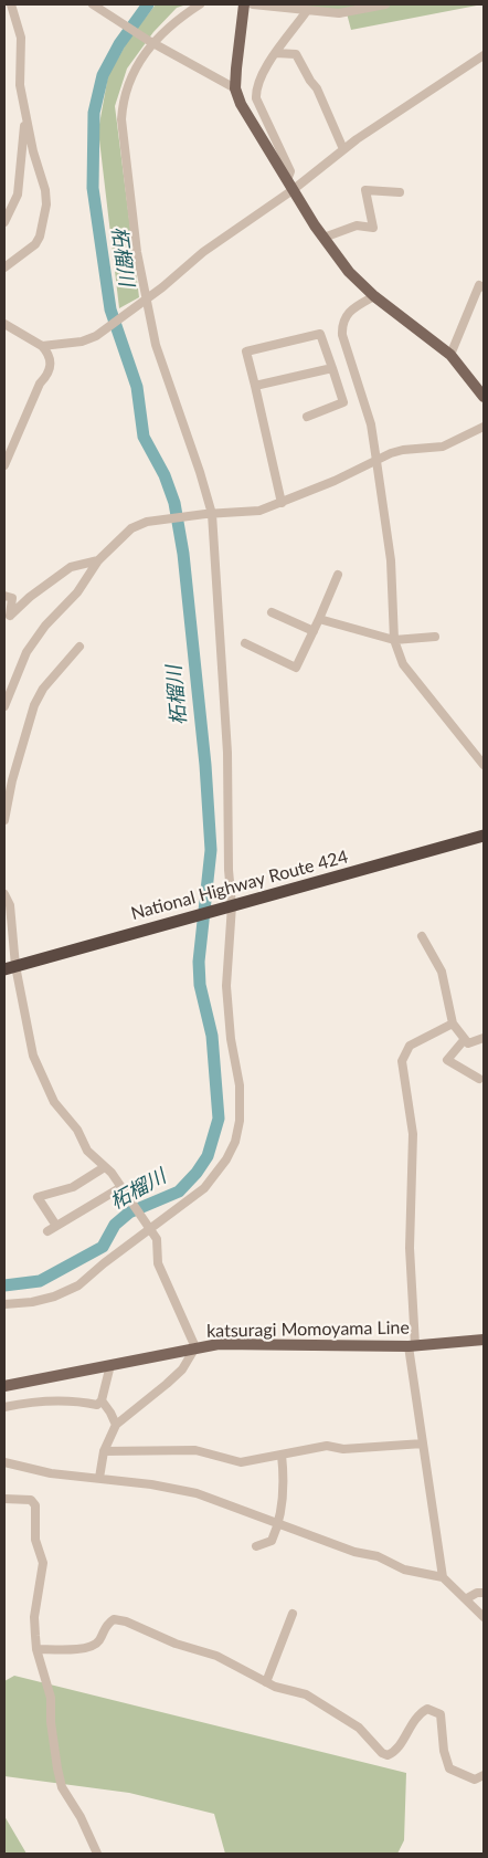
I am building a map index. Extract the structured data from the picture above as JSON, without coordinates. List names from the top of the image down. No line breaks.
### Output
{"streets":{"highway":["National Highway Route 424"],"main road":["katsuragi Momoyama Line"]},"water":["柘榴川"]}
